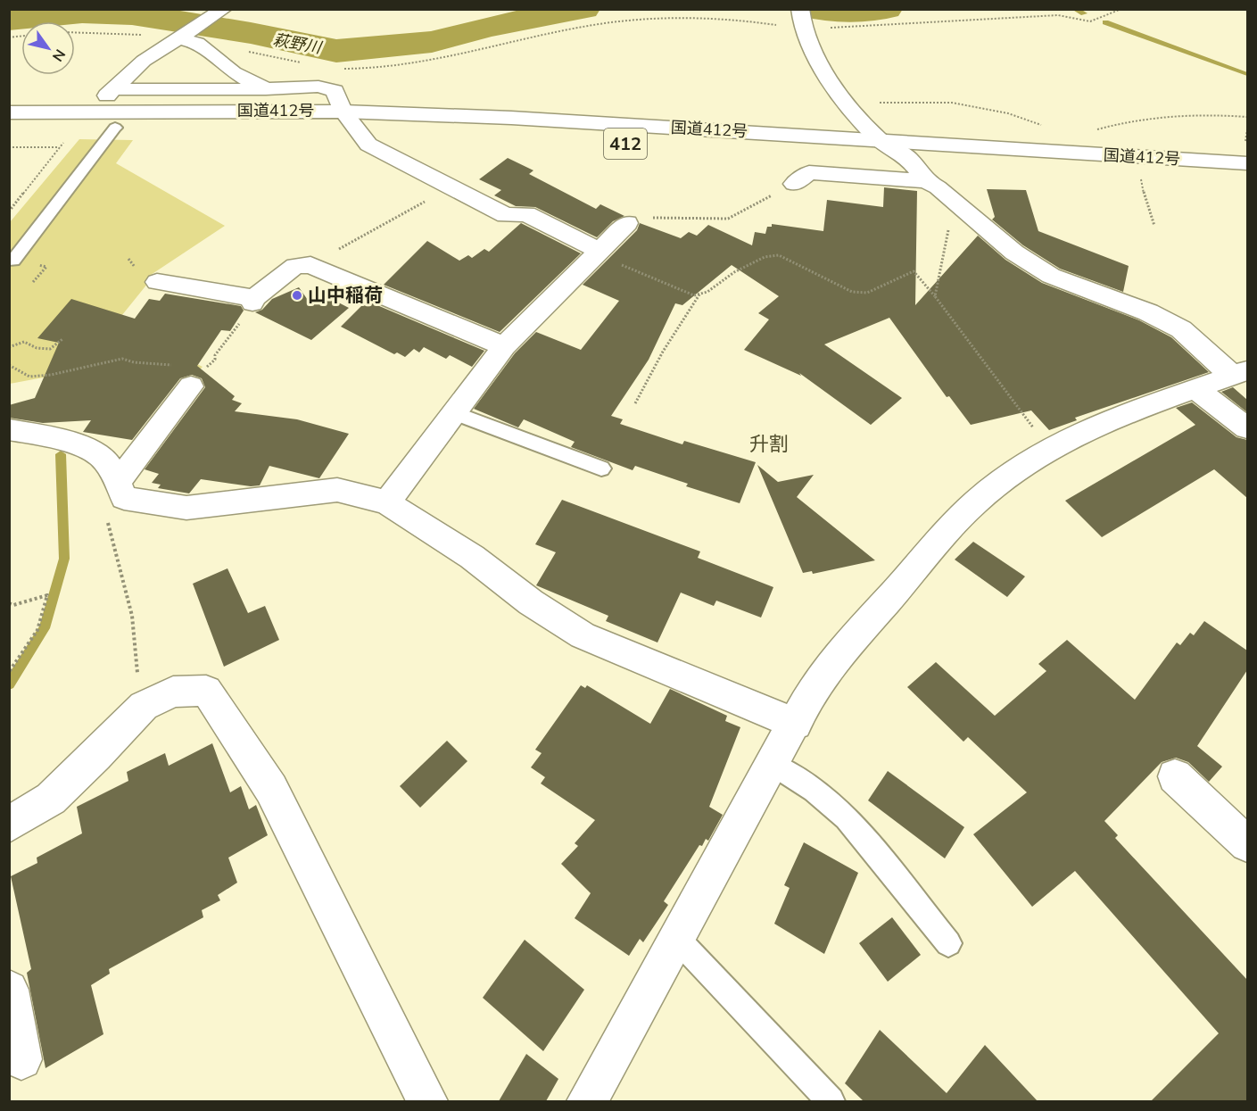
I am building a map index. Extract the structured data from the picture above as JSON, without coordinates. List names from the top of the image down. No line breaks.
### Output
{"streets":{"main road":["国道412号","412"]},"districts":["升割"],"water":["萩野川"],"places":["山中稲荷"],"north":"bottom right"}
